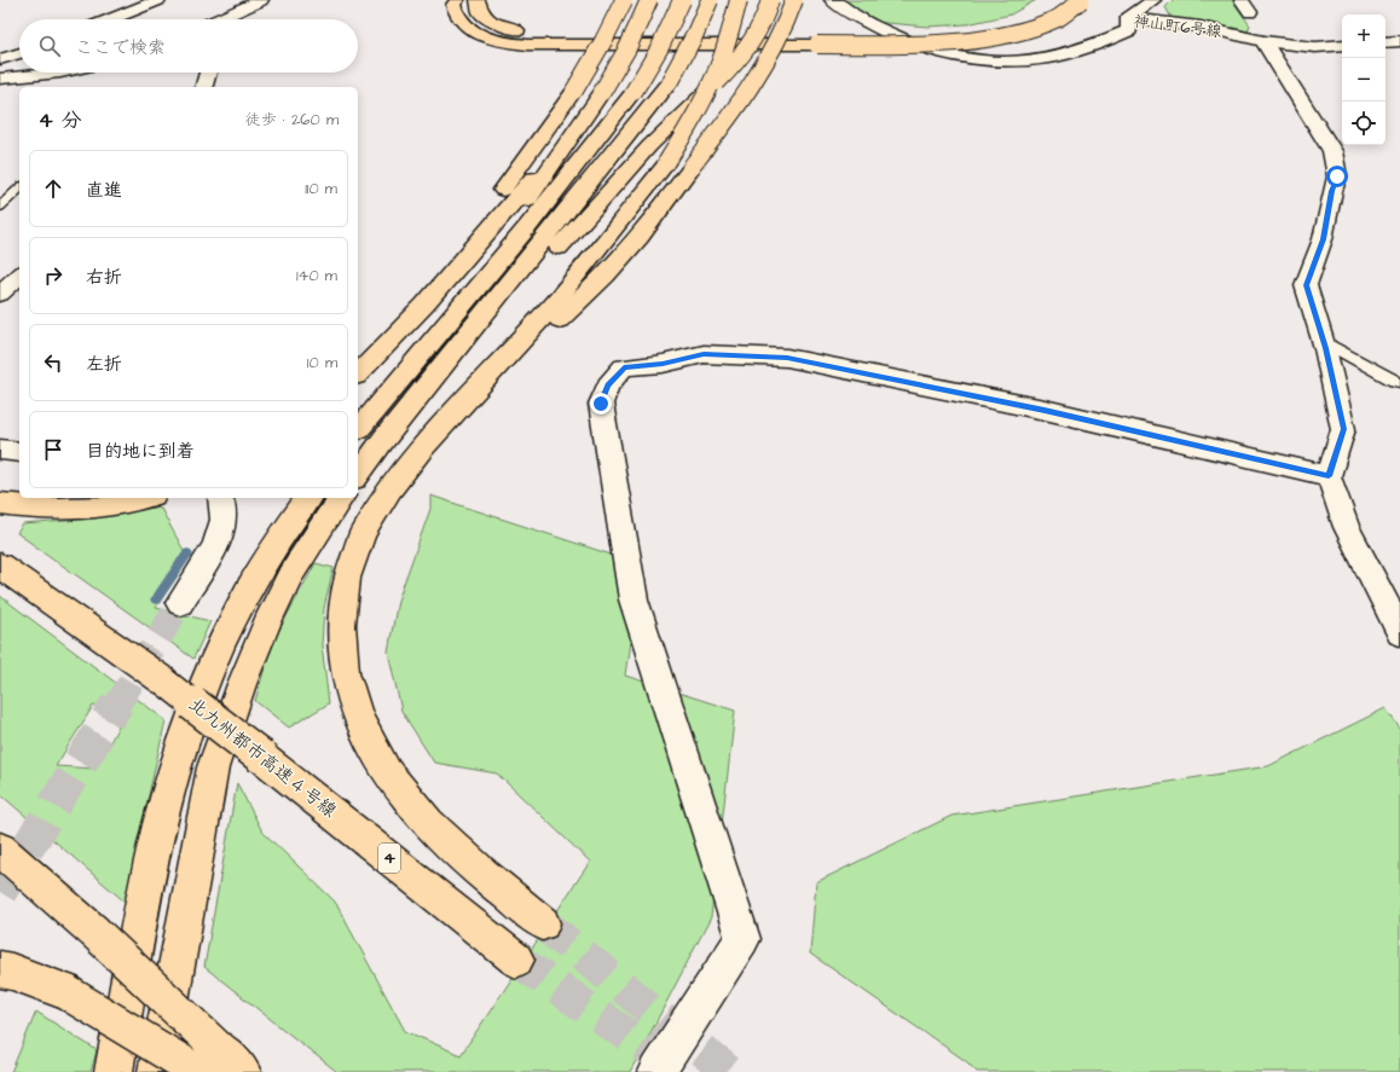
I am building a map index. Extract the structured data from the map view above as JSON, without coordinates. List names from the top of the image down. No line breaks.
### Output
{"streets":{"highway":["北九州都市高速４号線","4"],"street":["神山町6号線"]},"page":{"map_buttons":["+","−"],"search":"ここで検索","heading":["4 分","徒歩 · 260 m"],"list":[["直進","110 m"],["右折","140 m"],["左折","10 m"],"目的地に到着"]}}
